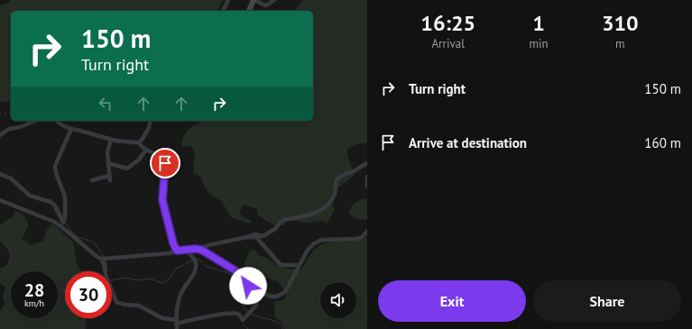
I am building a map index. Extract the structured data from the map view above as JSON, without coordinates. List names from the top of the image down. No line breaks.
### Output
{"page":{"eta":["16:25","Arrival","1","min","310","m"],"turn":["150 m","Turn right"],"list":[{"name":"Turn right","value":"150 m"},{"name":"Arrive at destination","value":"160 m"}],"speed":"28 km/h","limit":"30","buttons":["Exit","Share"]}}
